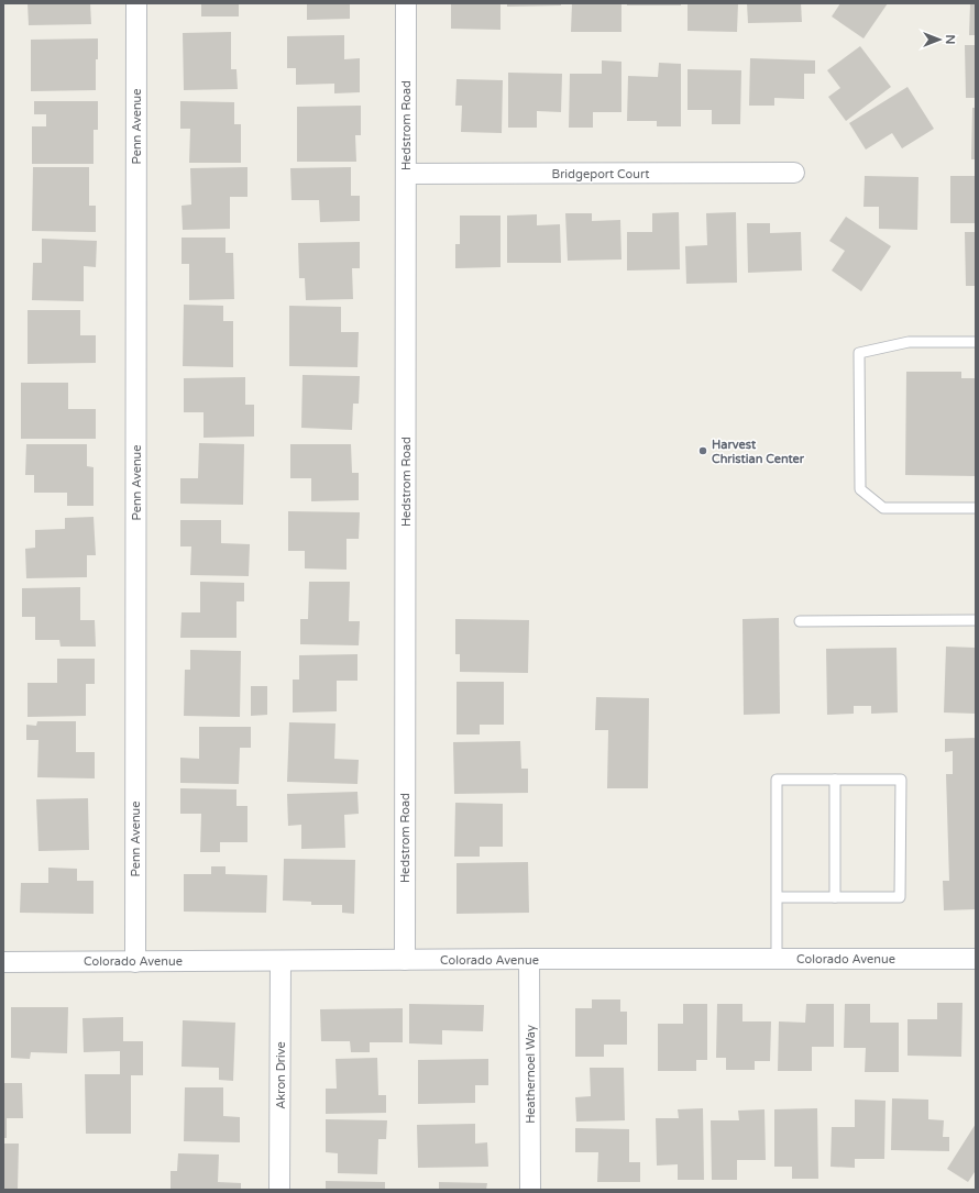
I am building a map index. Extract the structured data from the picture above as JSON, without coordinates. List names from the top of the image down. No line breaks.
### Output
{"streets":{"street":["Hedstrom Road","Penn Avenue","Bridgeport Court","Colorado Avenue","Heathernoel Way","Akron Drive"]},"crossings":[["Hedstrom Road","Bridgeport Court"],["Hedstrom Road","Colorado Avenue"],["Penn Avenue","Colorado Avenue"],["Colorado Avenue","Heathernoel Way"],["Colorado Avenue","Akron Drive"]],"places":["Harvest Christian Center"],"north":"right"}
